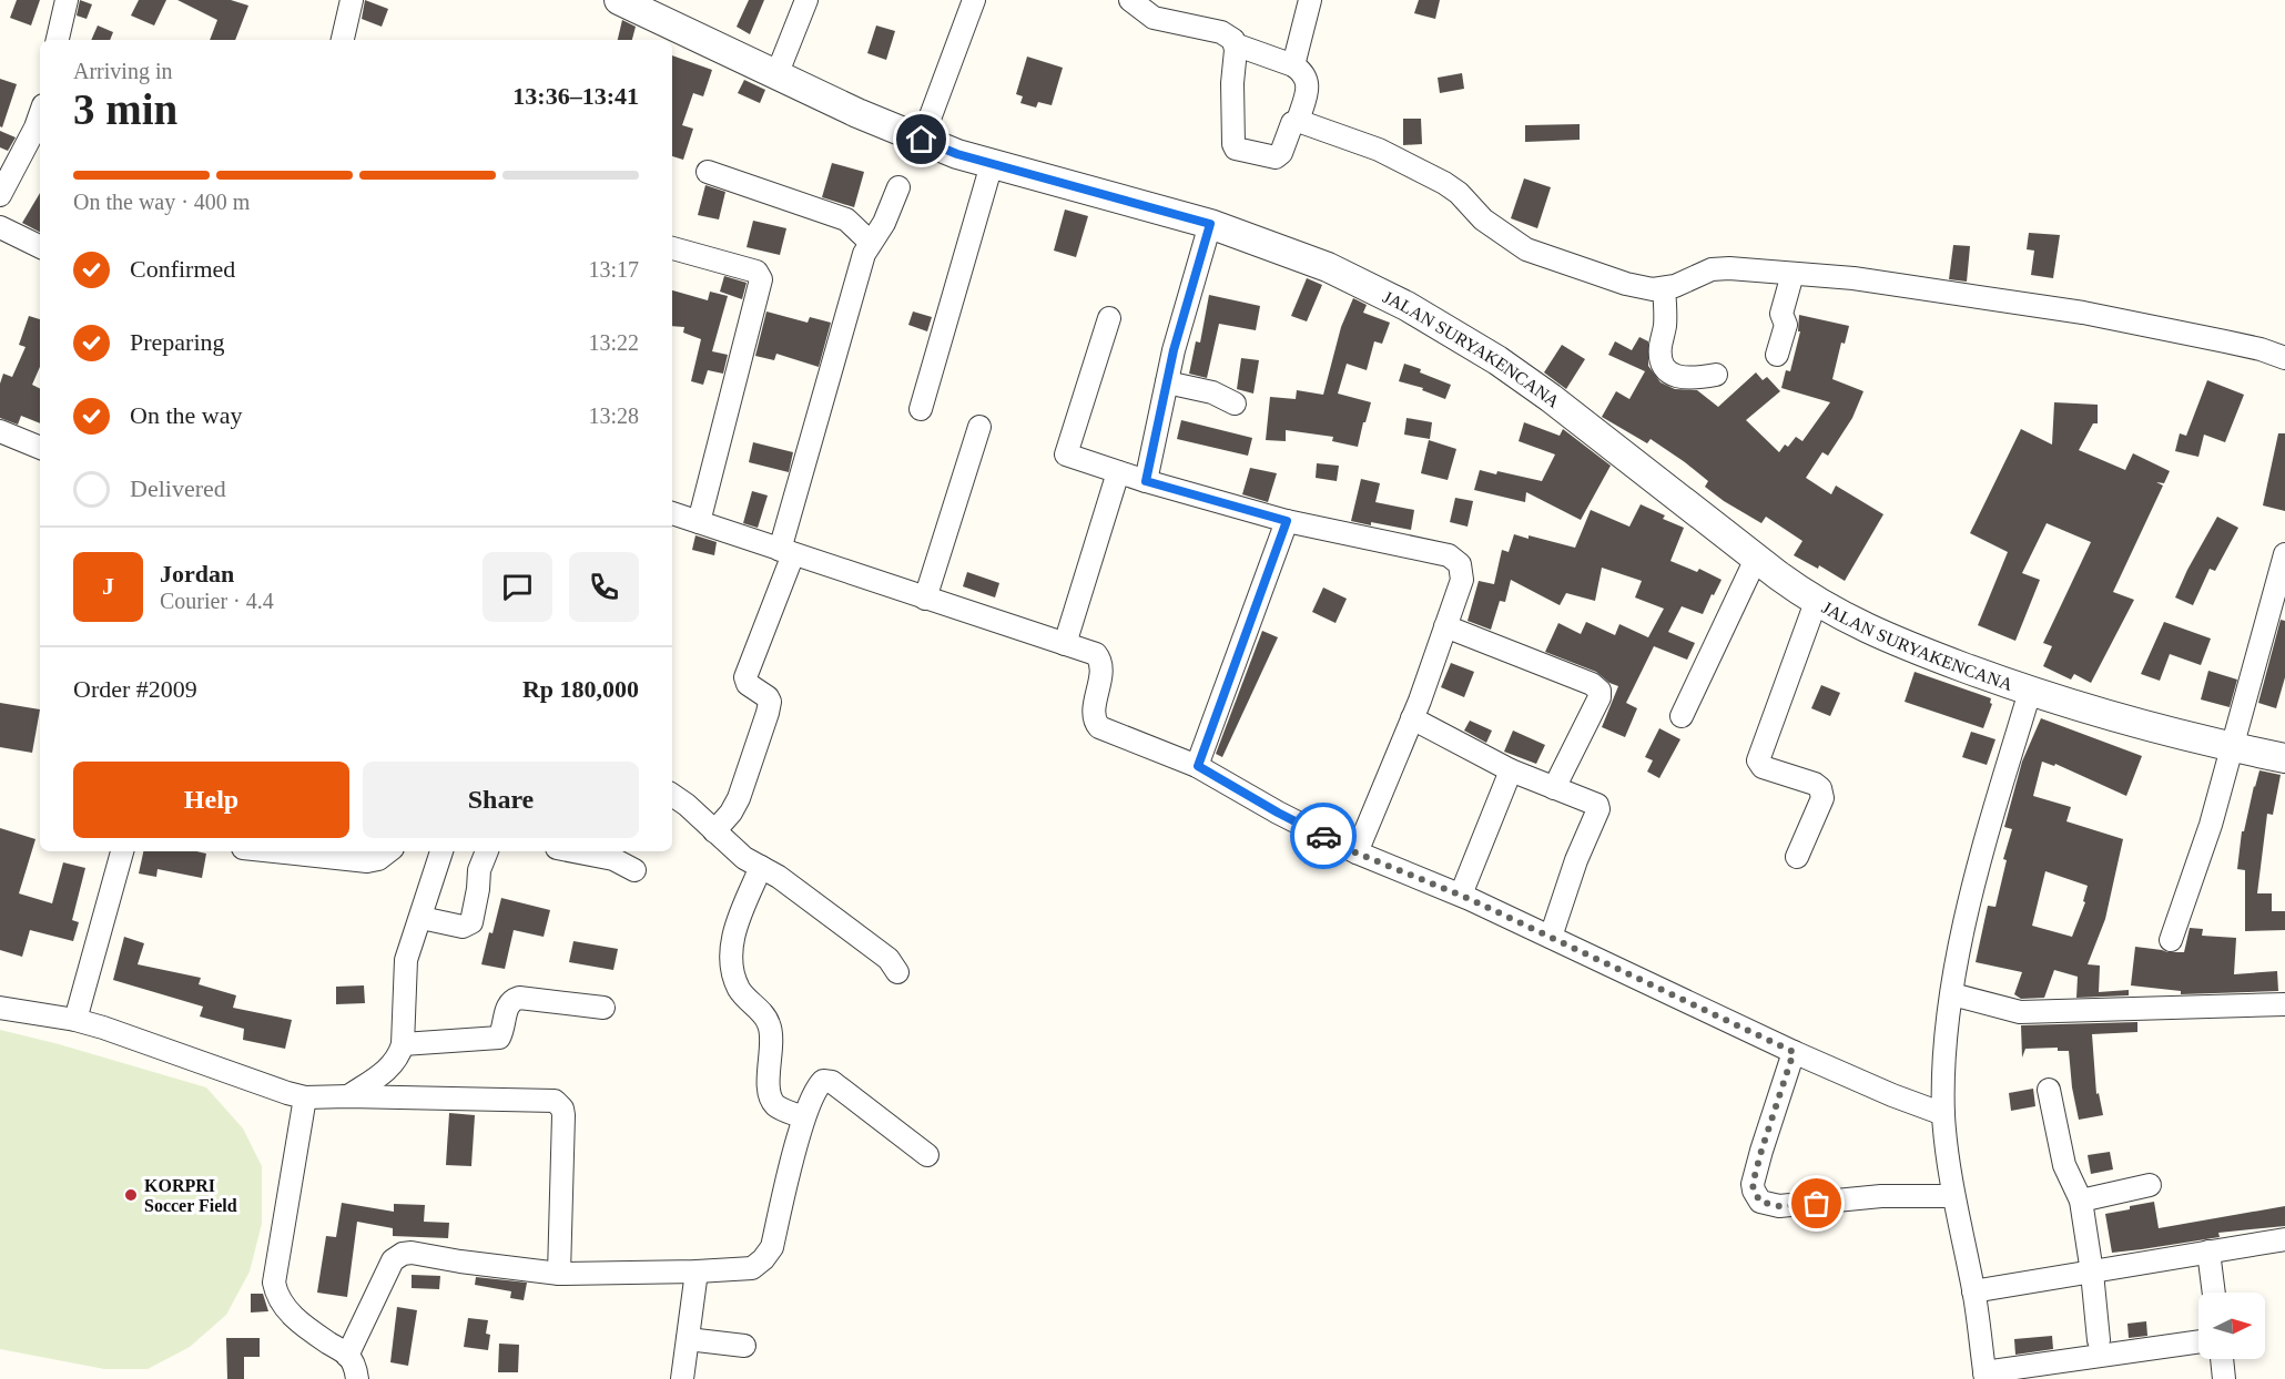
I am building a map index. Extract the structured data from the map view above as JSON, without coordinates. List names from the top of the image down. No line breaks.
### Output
{"streets":{"street":["JALAN SURYAKENCANA"]},"places":["KORPRI Soccer Field"],"north":"right","page":{"heading":["3 min","Arriving in","13:36–13:41"],"panel":["Jordan","Courier · 4.4","Order #2009","Rp 180,000"],"bar":"On the way · 400 m","list":[["Confirmed","13:17"],["Preparing","13:22"],["On the way","13:28"],"Delivered"],"round":"J","buttons":["Help","Share"]}}
